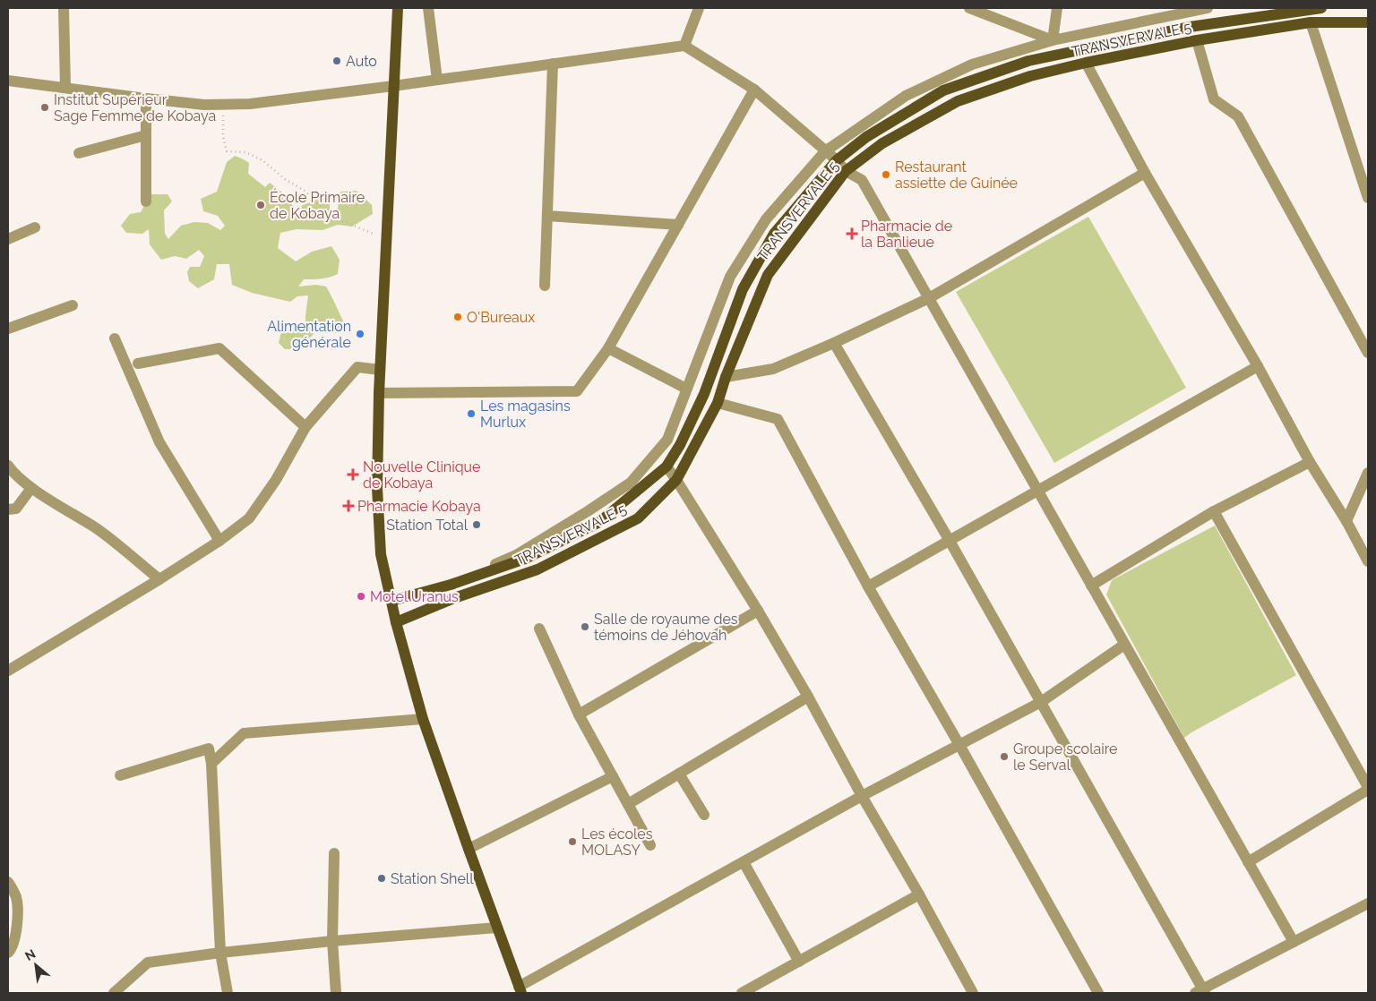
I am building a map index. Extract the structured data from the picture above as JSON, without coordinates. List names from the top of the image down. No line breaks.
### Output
{"streets":{"main road":["TRANSVERVALE 5"]},"places":{"other":["Auto","Institut Supérieur Sage Femme de Kobaya","Restaurant assiette de Guinée","École Primaire de Kobaya","O'Bureaux","Alimentation générale","Les magasins Murlux","Station Total","Motel Uranus","Salle de royaume des témoins de Jéhovah","Groupe scolaire le Serval","Les écoles MOLASY","Station Shell"],"health":["Pharmacie de la Banlieue","Nouvelle Clinique de Kobaya","Pharmacie Kobaya"]},"north":"top left"}
